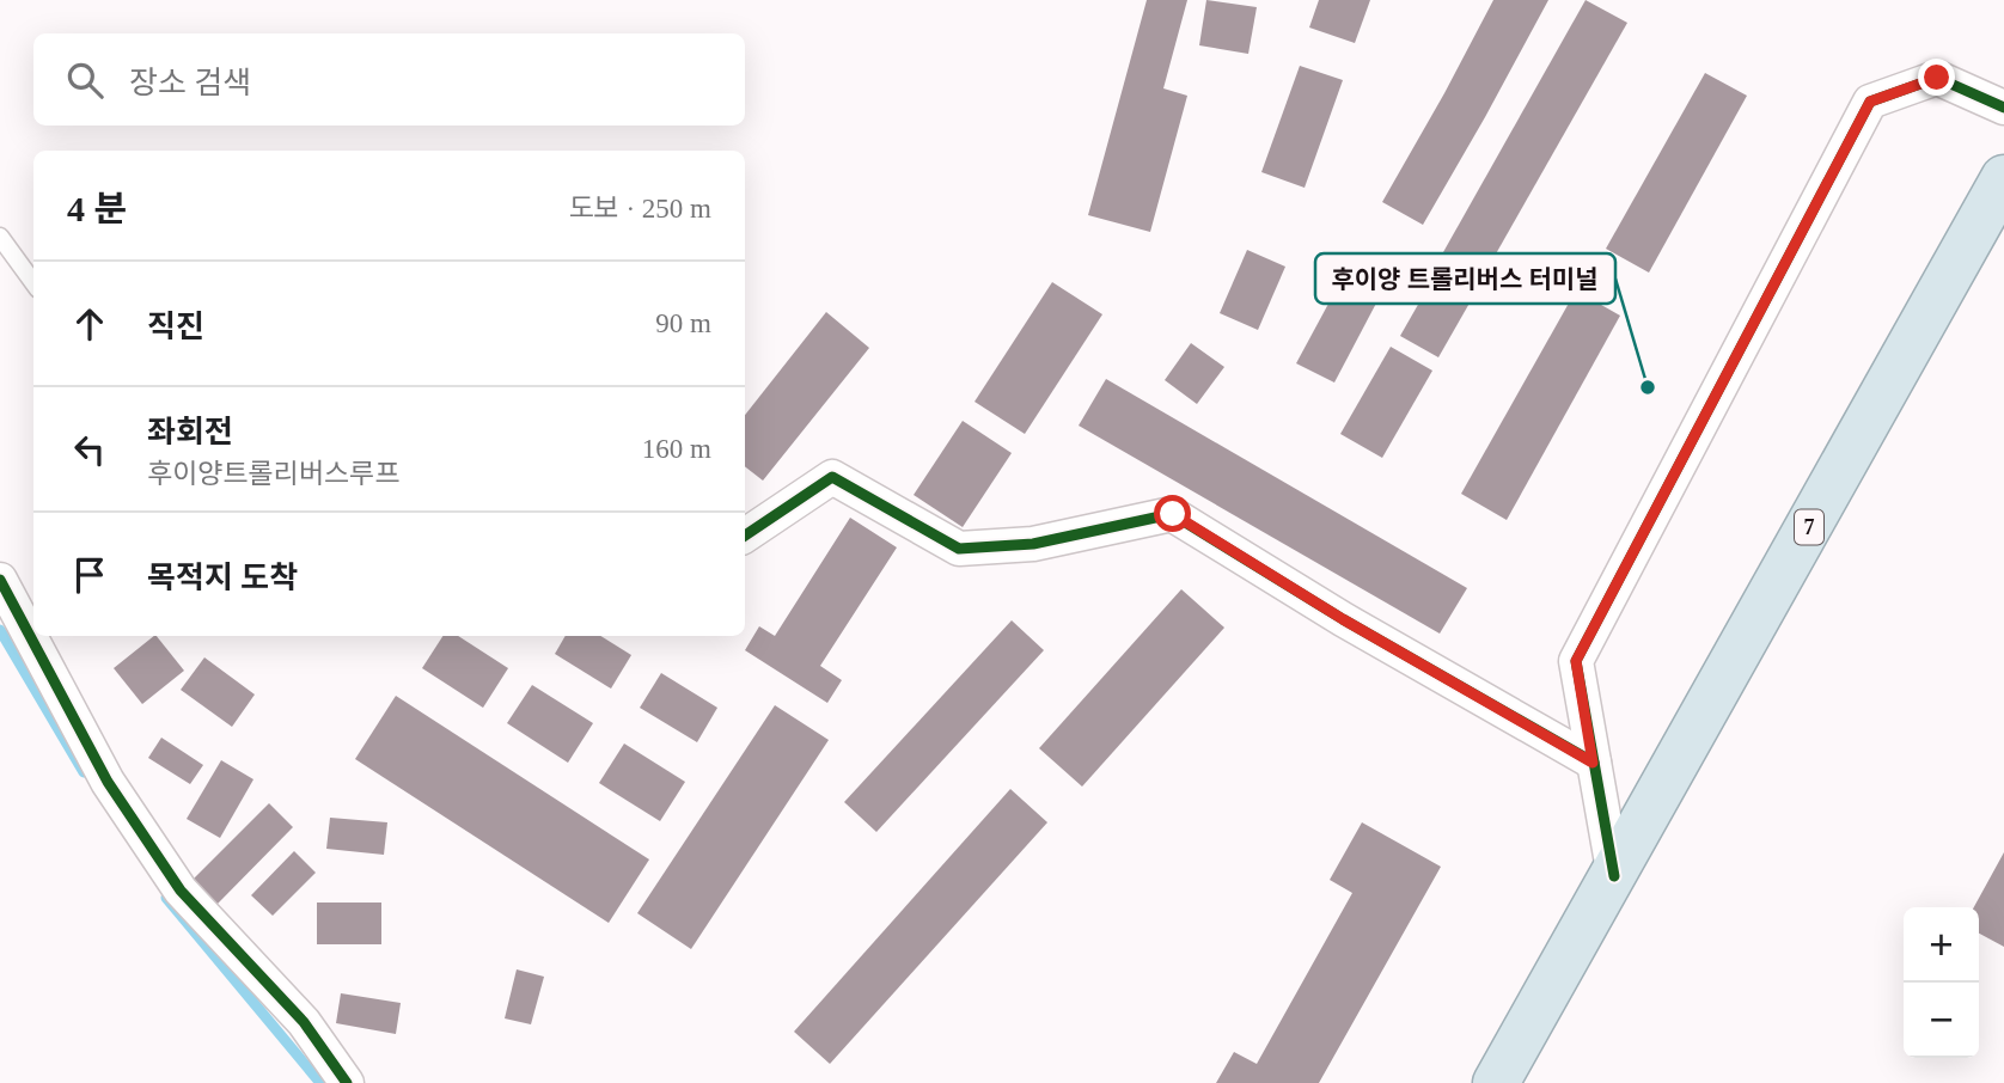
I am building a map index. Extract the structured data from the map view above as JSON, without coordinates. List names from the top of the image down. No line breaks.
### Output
{"streets":{"highway":["7"]},"places":["후이양 트롤리버스 터미널"],"page":{"search":"장소 검색","heading":["4 분","도보 · 250 m"],"list":[["직진","90 m"],["좌회전","후이양트롤리버스루프","160 m"],"목적지 도착"],"map_buttons":["+","−"]}}
